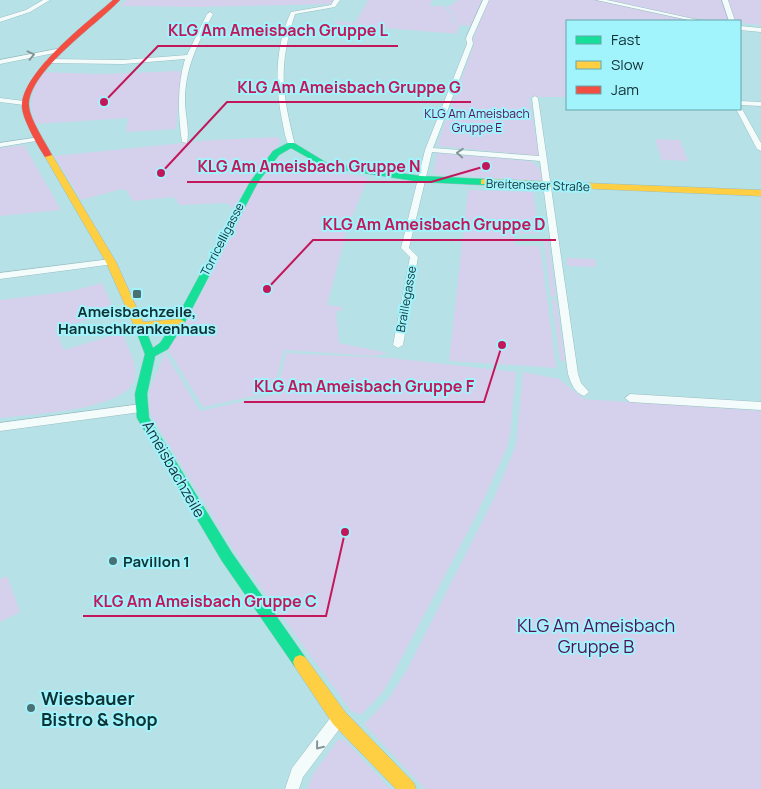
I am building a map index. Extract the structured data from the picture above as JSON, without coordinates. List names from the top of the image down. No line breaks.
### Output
{"streets":{"street":["Breitenseer Straße","Torricelligasse","Braillegasse","Ameisbachzeile"]},"crossings":[["Breitenseer Straße","Torricelligasse"],["Breitenseer Straße","Braillegasse"],["Torricelligasse","Ameisbachzeile"]],"parks":["KLG Am Ameisbach Gruppe E","KLG Am Ameisbach Gruppe B"],"places":{"other":["KLG Am Ameisbach Gruppe L","KLG Am Ameisbach Gruppe N","KLG Am Ameisbach Gruppe G","KLG Am Ameisbach Gruppe D","KLG Am Ameisbach Gruppe F","KLG Am Ameisbach Gruppe C","Pavillon 1","Wiesbauer Bistro & Shop"],"transit":["Ameisbachzeile, Hanuschkrankenhaus"]},"legend":["Fast","Slow","Jam"]}
